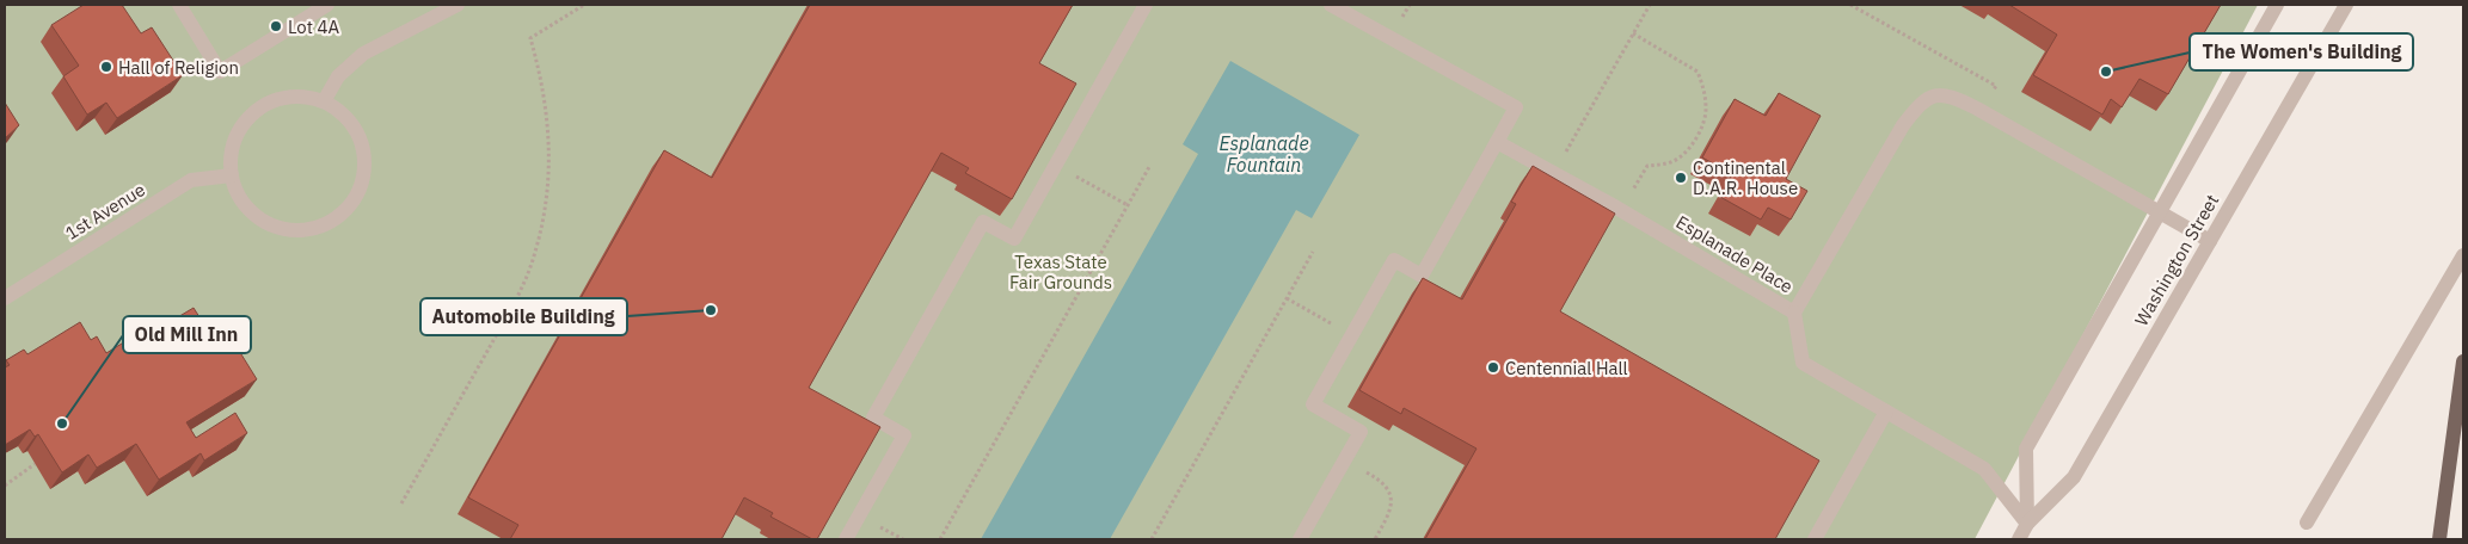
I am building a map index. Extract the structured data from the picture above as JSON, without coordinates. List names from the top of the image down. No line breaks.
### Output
{"streets":{"street":["1st Avenue","Esplanade Place","Washington Street"]},"crossings":[["Esplanade Place","Washington Street"]],"water":["Esplanade Fountain"],"parks":["Texas State Fair Grounds"],"places":["Lot 4A","Hall of Religion","The Women's Building","Continental D.A.R. House","Automobile Building","Centennial Hall","Old Mill Inn"]}
